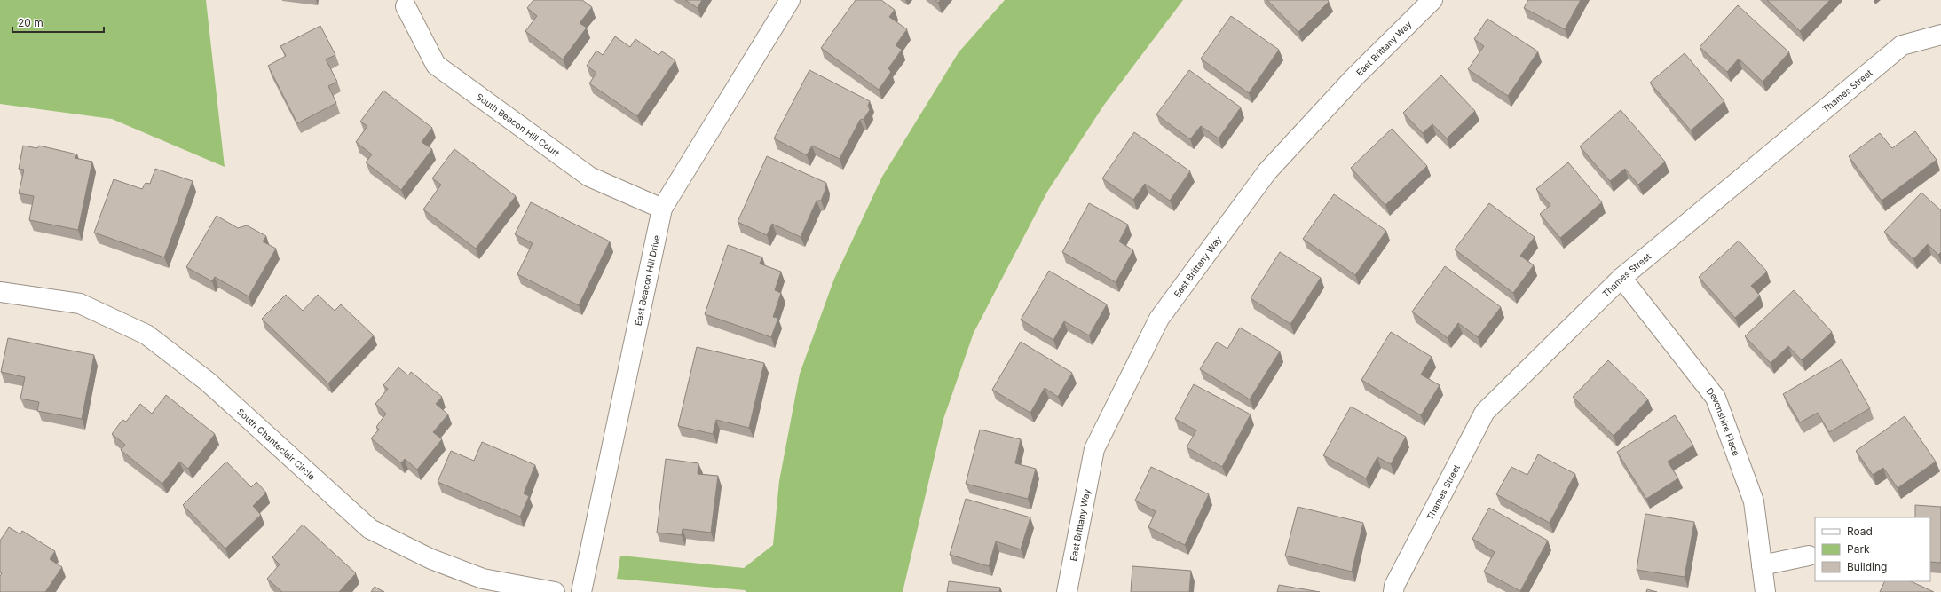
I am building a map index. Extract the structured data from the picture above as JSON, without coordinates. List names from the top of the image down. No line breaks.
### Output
{"streets":{"street":["East Brittany Way","Thames Street","South Beacon Hill Court","East Beacon Hill Drive","Devonshire Place","South Chanteclair Circle"]},"crossings":[["Thames Street","Devonshire Place"],["South Beacon Hill Court","East Beacon Hill Drive"]],"legend":["Road","Park","Building"],"scale_bar":"20 m"}
